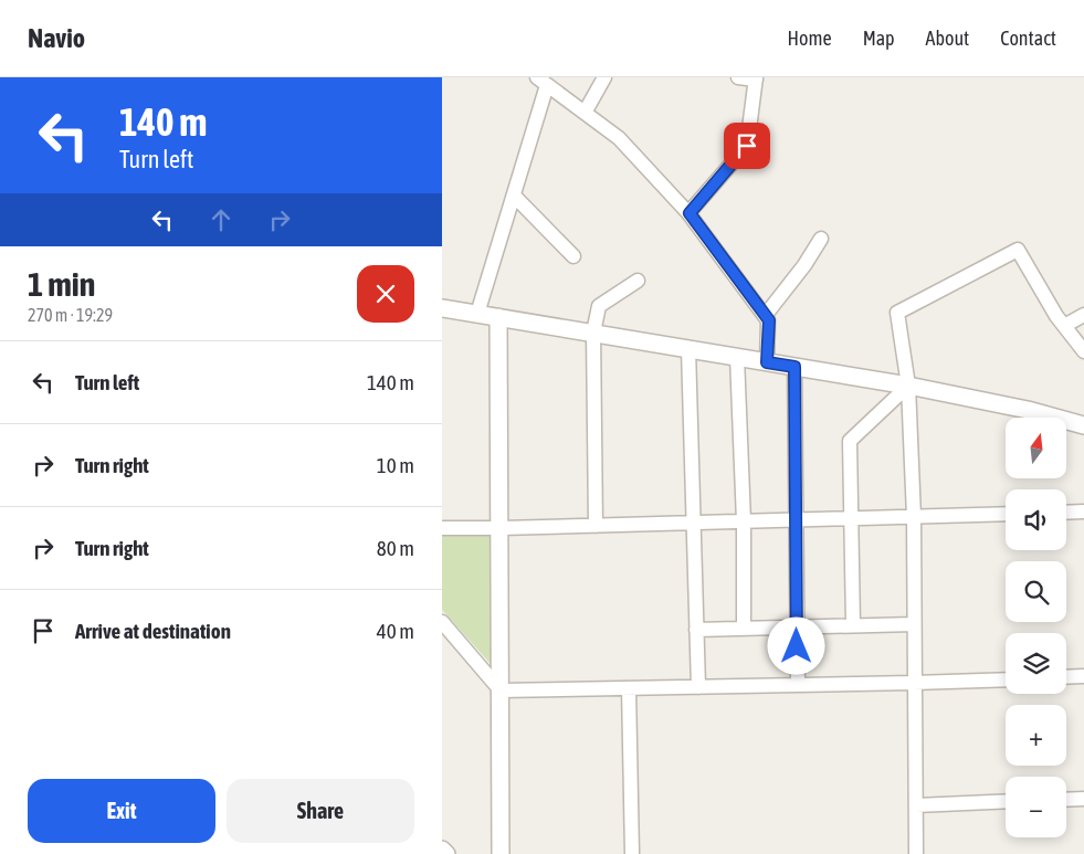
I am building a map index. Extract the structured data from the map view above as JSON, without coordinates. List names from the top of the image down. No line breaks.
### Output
{"north":"top","page":{"header":"Navio","nav":["Home","Map","About","Contact"],"turn":["140 m","Turn left"],"heading":["1 min","270 m · 19:29"],"list":[{"name":"Turn left","value":"140 m"},{"name":"Turn right","value":"10 m"},{"name":"Turn right","value":"80 m"},{"name":"Arrive at destination","value":"40 m"}],"map_buttons":["+","−"],"buttons":["Exit","Share"]}}
